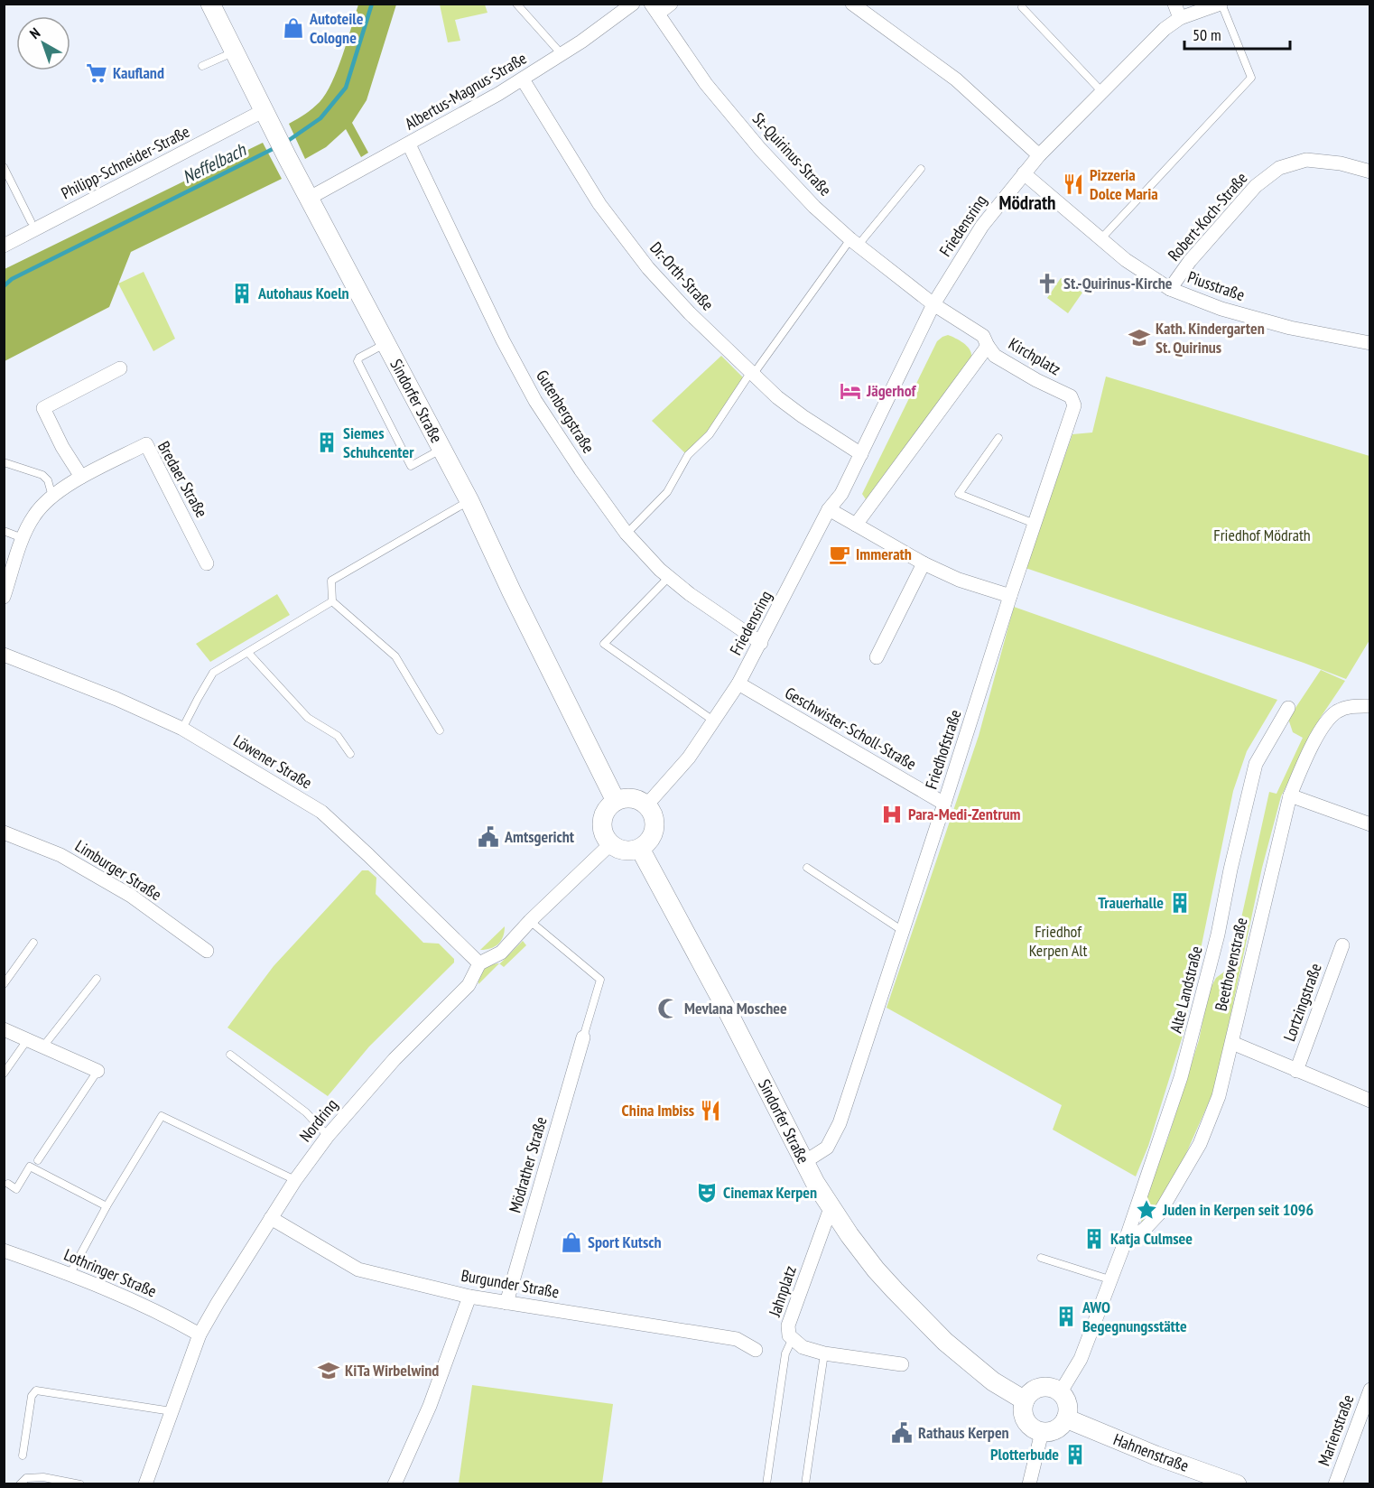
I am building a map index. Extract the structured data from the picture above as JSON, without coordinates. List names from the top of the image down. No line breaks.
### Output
{"streets":{"street":["Albertus-Magnus-Straße","St.-Quirinus-Straße","Philipp-Schneider-Straße","Robert-Koch-Straße","Friedensring","Dr.-Orth-Straße","Piusstraße","Kirchplatz","Sindorfer Straße","Gutenbergstraße","Bredaer Straße","Geschwister-Scholl-Straße","Friedhofstraße","Löwener Straße","Limburger Straße","Beethovenstraße","Alte Landstraße","Lortzingstraße","Nordring","Mödrather Straße","Lothringer Straße","Burgunder Straße","Jahnplatz","Marienstraße","Hahnenstraße"]},"crossings":[["Albertus-Magnus-Straße","Dr.-Orth-Straße"],["Albertus-Magnus-Straße","Sindorfer Straße"],["Albertus-Magnus-Straße","Gutenbergstraße"],["St.-Quirinus-Straße","Friedensring"],["St.-Quirinus-Straße","Kirchplatz"],["Philipp-Schneider-Straße","Sindorfer Straße"],["Robert-Koch-Straße","Piusstraße"],["Friedensring","Dr.-Orth-Straße"],["Friedensring","Piusstraße"],["Friedensring","Kirchplatz"],["Friedensring","Sindorfer Straße"],["Friedensring","Gutenbergstraße"],["Friedensring","Geschwister-Scholl-Straße"],["Kirchplatz","Friedhofstraße"],["Sindorfer Straße","Friedhofstraße"],["Sindorfer Straße","Alte Landstraße"],["Sindorfer Straße","Jahnplatz"],["Sindorfer Straße","Hahnenstraße"],["Geschwister-Scholl-Straße","Friedhofstraße"],["Löwener Straße","Nordring"],["Beethovenstraße","Alte Landstraße"],["Alte Landstraße","Hahnenstraße"],["Nordring","Lothringer Straße"],["Nordring","Burgunder Straße"],["Mödrather Straße","Burgunder Straße"]],"districts":["Mödrath"],"water":["Neffelbach"],"parks":["Friedhof Mödrath","Friedhof Kerpen Alt"],"places":{"shop":["Autoteile Cologne","Sport Kutsch"],"supermarket":["Kaufland"],"restaurant":["Pizzeria Dolce Maria","China Imbiss"],"church":["St.-Quirinus-Kirche"],"building":["Autohaus Koeln","Siemes Schuhcenter","Trauerhalle","Katja Culmsee","AWO Begegnungsstätte","Plotterbude"],"school or university":["Kath. Kindergarten St. Quirinus","KiTa Wirbelwind"],"hotel":["Jägerhof"],"cafe":["Immerath"],"hospital":["Para-Medi-Zentrum"],"public building":["Amtsgericht","Rathaus Kerpen"],"mosque":["Mevlana Moschee"],"theatre":["Cinemax Kerpen"],"place":["Juden in Kerpen seit 1096"]},"scale_bar":"50 m","north":"top left"}
